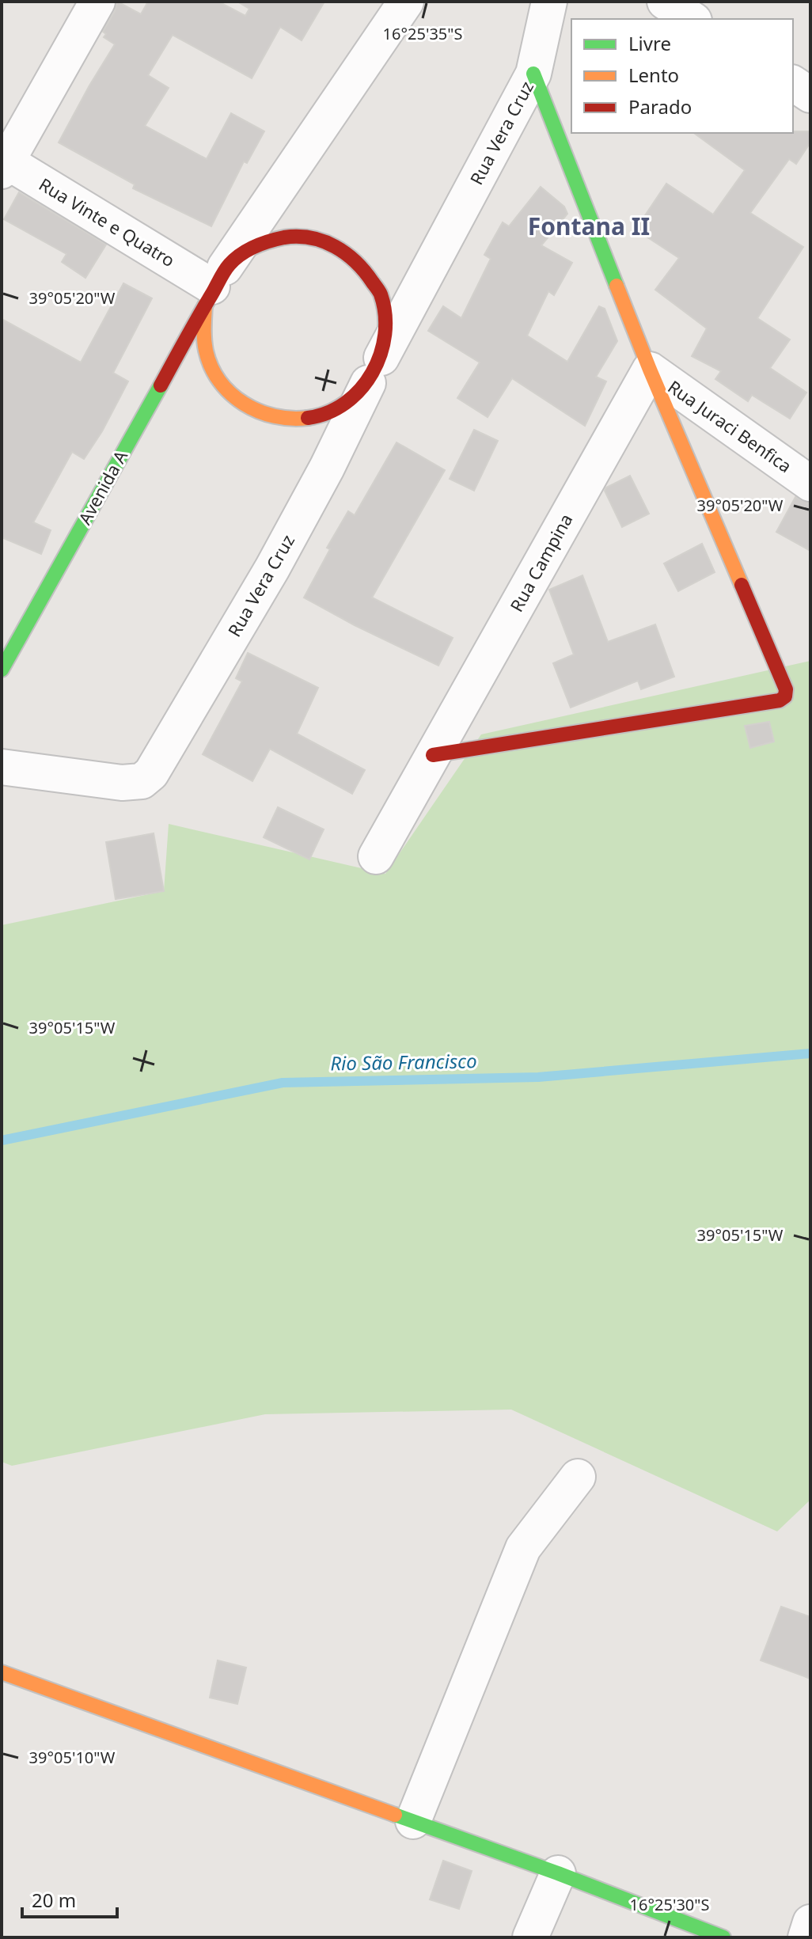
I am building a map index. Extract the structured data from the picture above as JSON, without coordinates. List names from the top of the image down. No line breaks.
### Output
{"streets":{"street":["Rua Vera Cruz","Rua Vinte e Quatro","Rua Juraci Benfica","Avenida A","Rua Campina"]},"crossings":[["Rua Vera Cruz","Rua Vinte e Quatro"],["Rua Vera Cruz","Avenida A"],["Rua Vinte e Quatro","Avenida A"],["Rua Juraci Benfica","Rua Campina"]],"districts":["Fontana II"],"water":["Rio São Francisco"],"legend":["Livre","Lento","Parado"],"scale_bar":"20 m","coordinates":["16°25'35\"S","39°05'20\"W","39°05'15\"W","39°05'10\"W","16°25'30\"S"]}
